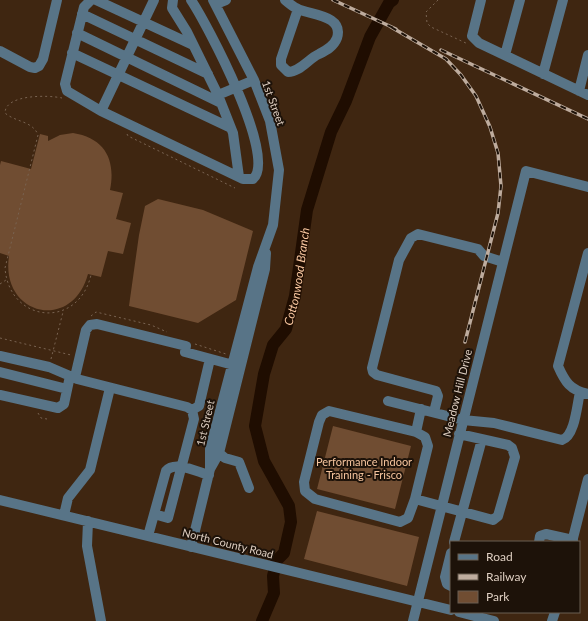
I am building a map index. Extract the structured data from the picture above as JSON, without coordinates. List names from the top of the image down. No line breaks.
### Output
{"streets":{"street":["1st Street","Meadow Hill Drive","North County Road"]},"crossings":[["1st Street","North County Road"],["Meadow Hill Drive","North County Road"]],"water":["Cottonwood Branch"],"parks":["Performance Indoor Training - Frisco"],"legend":["Road","Railway","Park"]}
